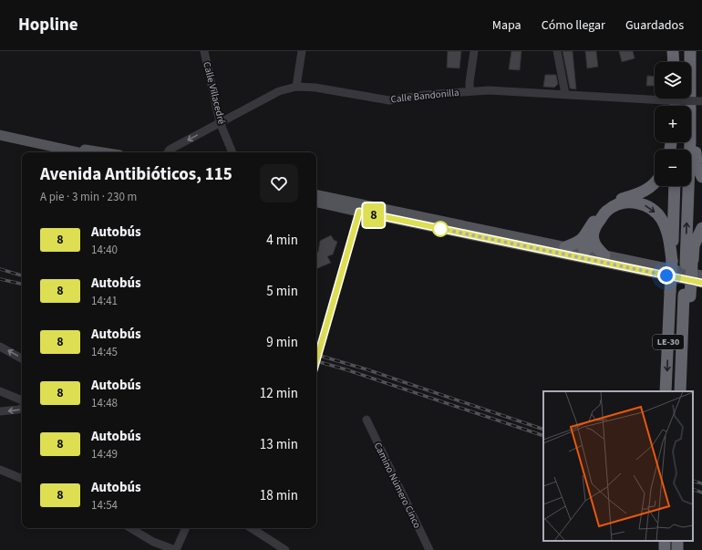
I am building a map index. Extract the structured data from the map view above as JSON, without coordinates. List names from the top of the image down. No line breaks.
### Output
{"streets":{"highway":["LE-30"],"street":["Calle Villacedré","Calle Bandonilla","Camino Número Cinco"]},"crossings":[["Calle Villacedré","Calle Bandonilla"]],"lines":["bus line 8"],"page":{"header":"Hopline","nav":["Mapa","Cómo llegar","Guardados"],"on_map":"8","map_buttons":["+","−"],"heading":["Avenida Antibióticos, 115","A pie · 3 min · 230 m"],"list":[{"mark":"8","name":"Autobús","note":"14:40","value":"4 min"},{"mark":"8","name":"Autobús","note":"14:41","value":"5 min"},{"mark":"8","name":"Autobús","note":"14:45","value":"9 min"},{"mark":"8","name":"Autobús","note":"14:48","value":"12 min"},{"mark":"8","name":"Autobús","note":"14:49","value":"13 min"},{"mark":"8","name":"Autobús","note":"14:54","value":"18 min"}]}}
